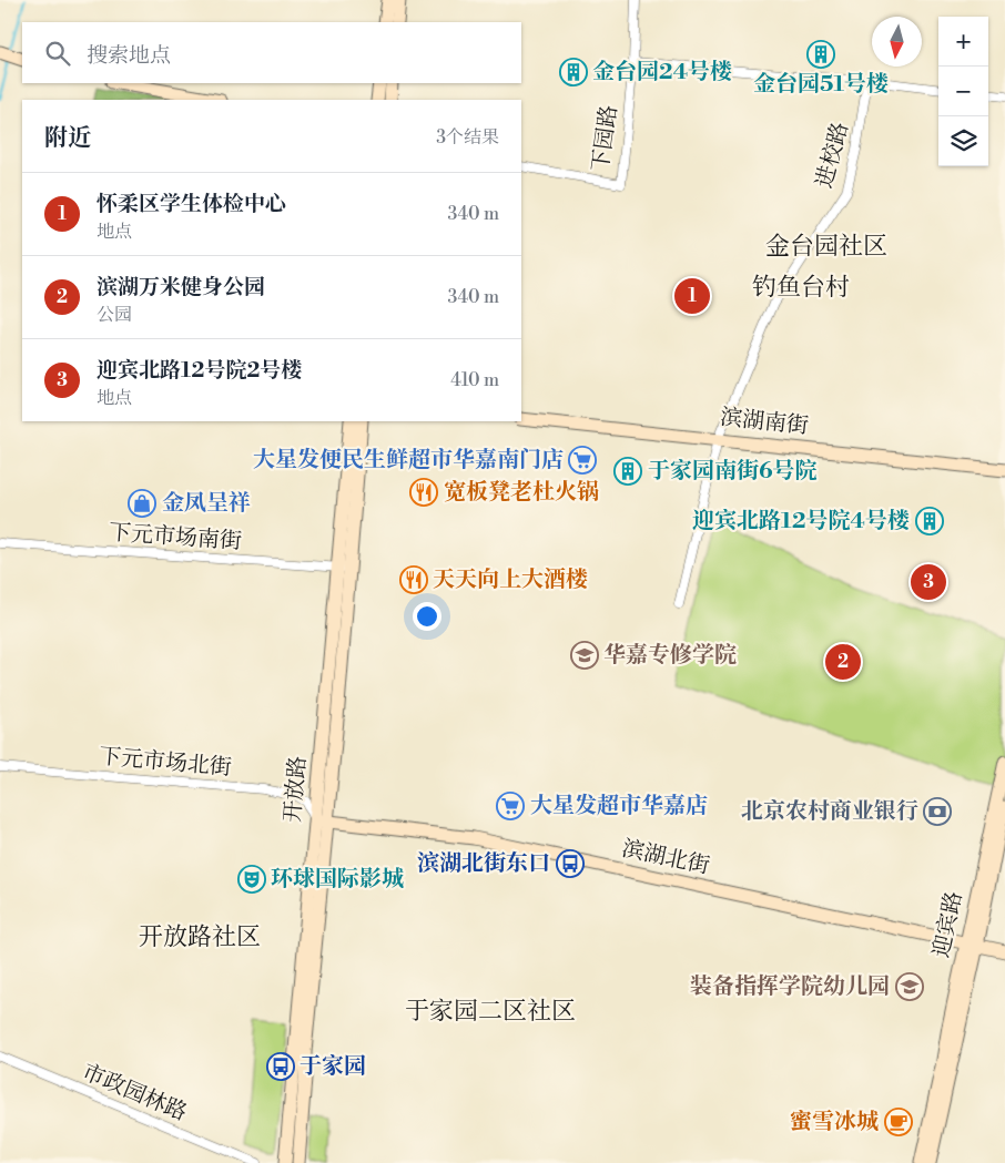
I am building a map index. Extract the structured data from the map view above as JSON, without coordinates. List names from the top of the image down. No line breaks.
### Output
{"streets":{"main road":["滨湖南街","开放路","滨湖北街","迎宾路"],"street":["下园路","进校路","下元市场南街","下元市场北街","市政园林路"]},"crossings":[["进校路","滨湖南街"],["下元市场南街","开放路"],["下元市场北街","开放路"],["下元市场北街","滨湖北街"],["开放路","滨湖北街"],["滨湖北街","迎宾路"]],"districts":["金台园社区","钓鱼台村","开放路社区","于家园二区社区"],"places":{"building":["金台园51号楼","金台园24号楼","于家园南街6号院","迎宾北路12号院4号楼"],"supermarket":["大星发便民生鲜超市华嘉南门店","大星发超市华嘉店"],"restaurant":["宽板凳老杜火锅","天天向上大酒楼"],"shop":["金凤呈祥"],"school or university":["华嘉专修学院","装备指挥学院幼儿园"],"bank":["北京农村商业银行"],"bus stop":["滨湖北街东口","于家园"],"theatre":["环球国际影城"],"cafe":["蜜雪冰城"]},"north":"bottom","page":{"map_buttons":["+","−"],"search":"搜索地点","heading":["附近","3个结果"],"list":[{"mark":"1","name":"怀柔区学生体检中心","note":"地点","value":"340 m"},{"mark":"2","name":"滨湖万米健身公园","note":"公园","value":"340 m"},{"mark":"3","name":"迎宾北路12号院2号楼","note":"地点","value":"410 m"}],"pins":["1","3","2"]}}
